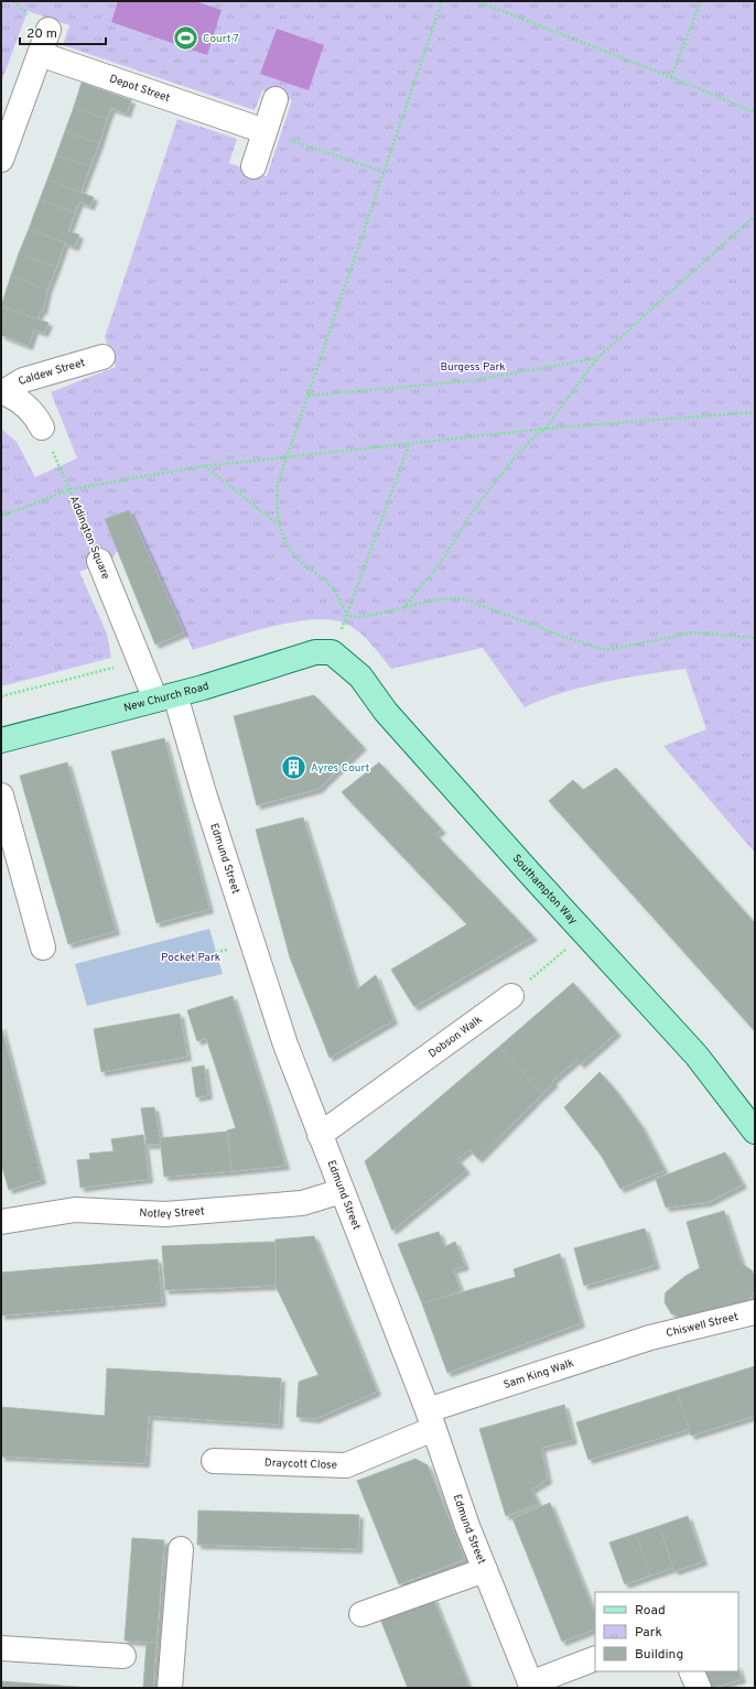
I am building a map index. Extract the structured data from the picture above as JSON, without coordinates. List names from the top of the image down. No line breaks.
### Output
{"streets":{"main road":["New Church Road","Southampton Way"],"street":["Depot Street","Caldew Street","Addington Square","Edmund Street","Dobson Walk","Notley Street","Chiswell Street","Sam King Walk","Draycott Close"]},"crossings":[["Addington Square","New Church Road"],["Addington Square","Edmund Street"],["New Church Road","Edmund Street"],["New Church Road","Southampton Way"],["Edmund Street","Dobson Walk"],["Edmund Street","Notley Street"],["Edmund Street","Sam King Walk"],["Edmund Street","Draycott Close"],["Chiswell Street","Sam King Walk"],["Sam King Walk","Draycott Close"]],"parks":["Burgess Park","Pocket Park"],"places":{"sports":["Court 7"],"building":["Ayres Court"]},"legend":["Road","Park","Building"],"scale_bar":"20 m"}
